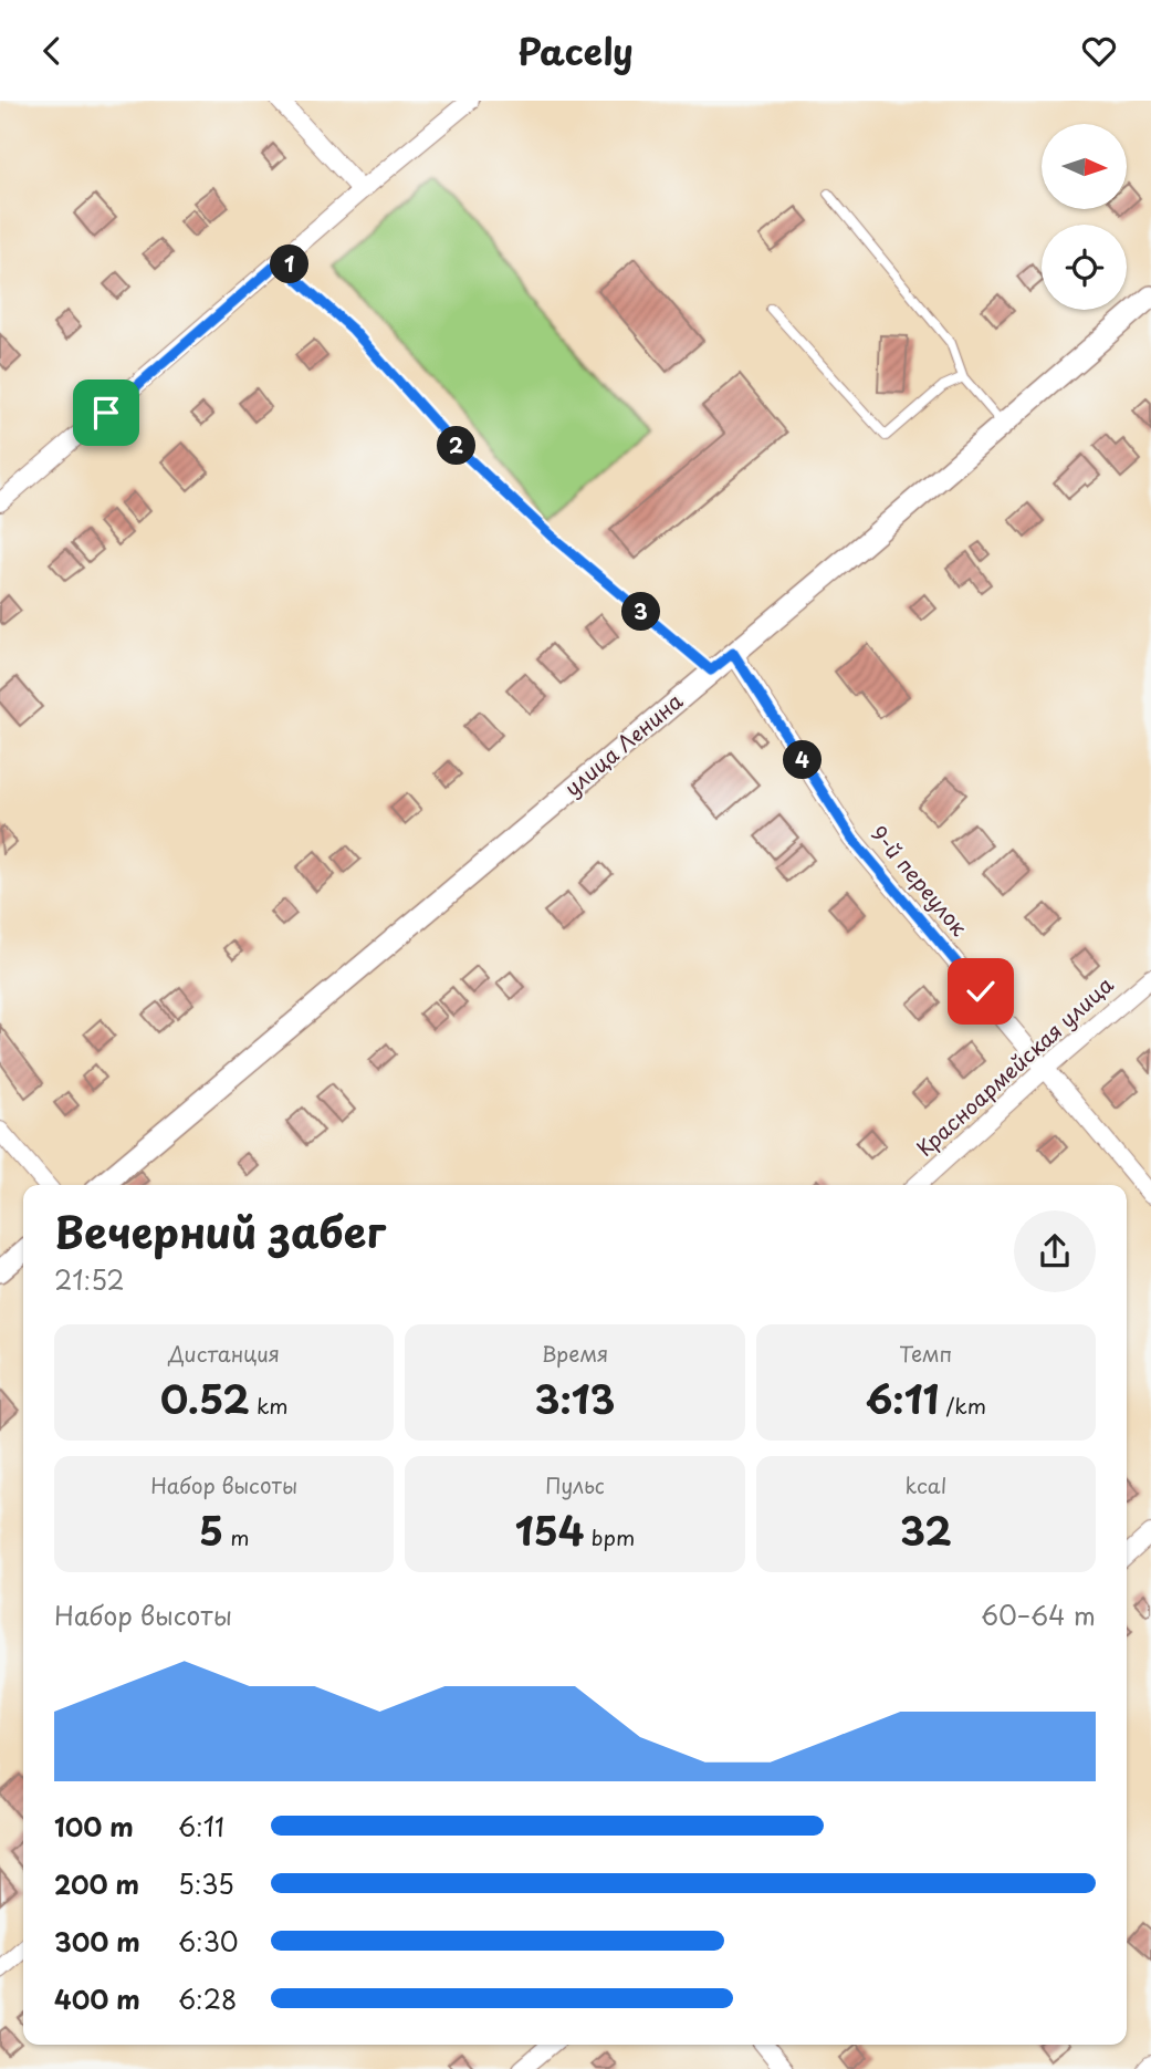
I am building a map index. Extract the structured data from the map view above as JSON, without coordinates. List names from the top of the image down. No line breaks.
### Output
{"streets":{"street":["улица Ленина","9-й переулок","Красноармейская улица"]},"crossings":[["улица Ленина","9-й переулок"],["9-й переулок","Красноармейская улица"]],"north":"right","page":{"header":"Pacely","pins":["1","2","3","4"],"heading":["Вечерний забег","21:52"],"stats":[["Дистанция","0.52 km"],["Время","3:13"],["Темп","6:11 /km"],["Набор высоты","5 m"],["Пульс","154 bpm"],["kcal","32"]],"chart":["Набор высоты","60–64 m"],"list":[{"name":"100 m","note":"6:11"},{"name":"200 m","note":"5:35"},{"name":"300 m","note":"6:30"},{"name":"400 m","note":"6:28"}]}}
